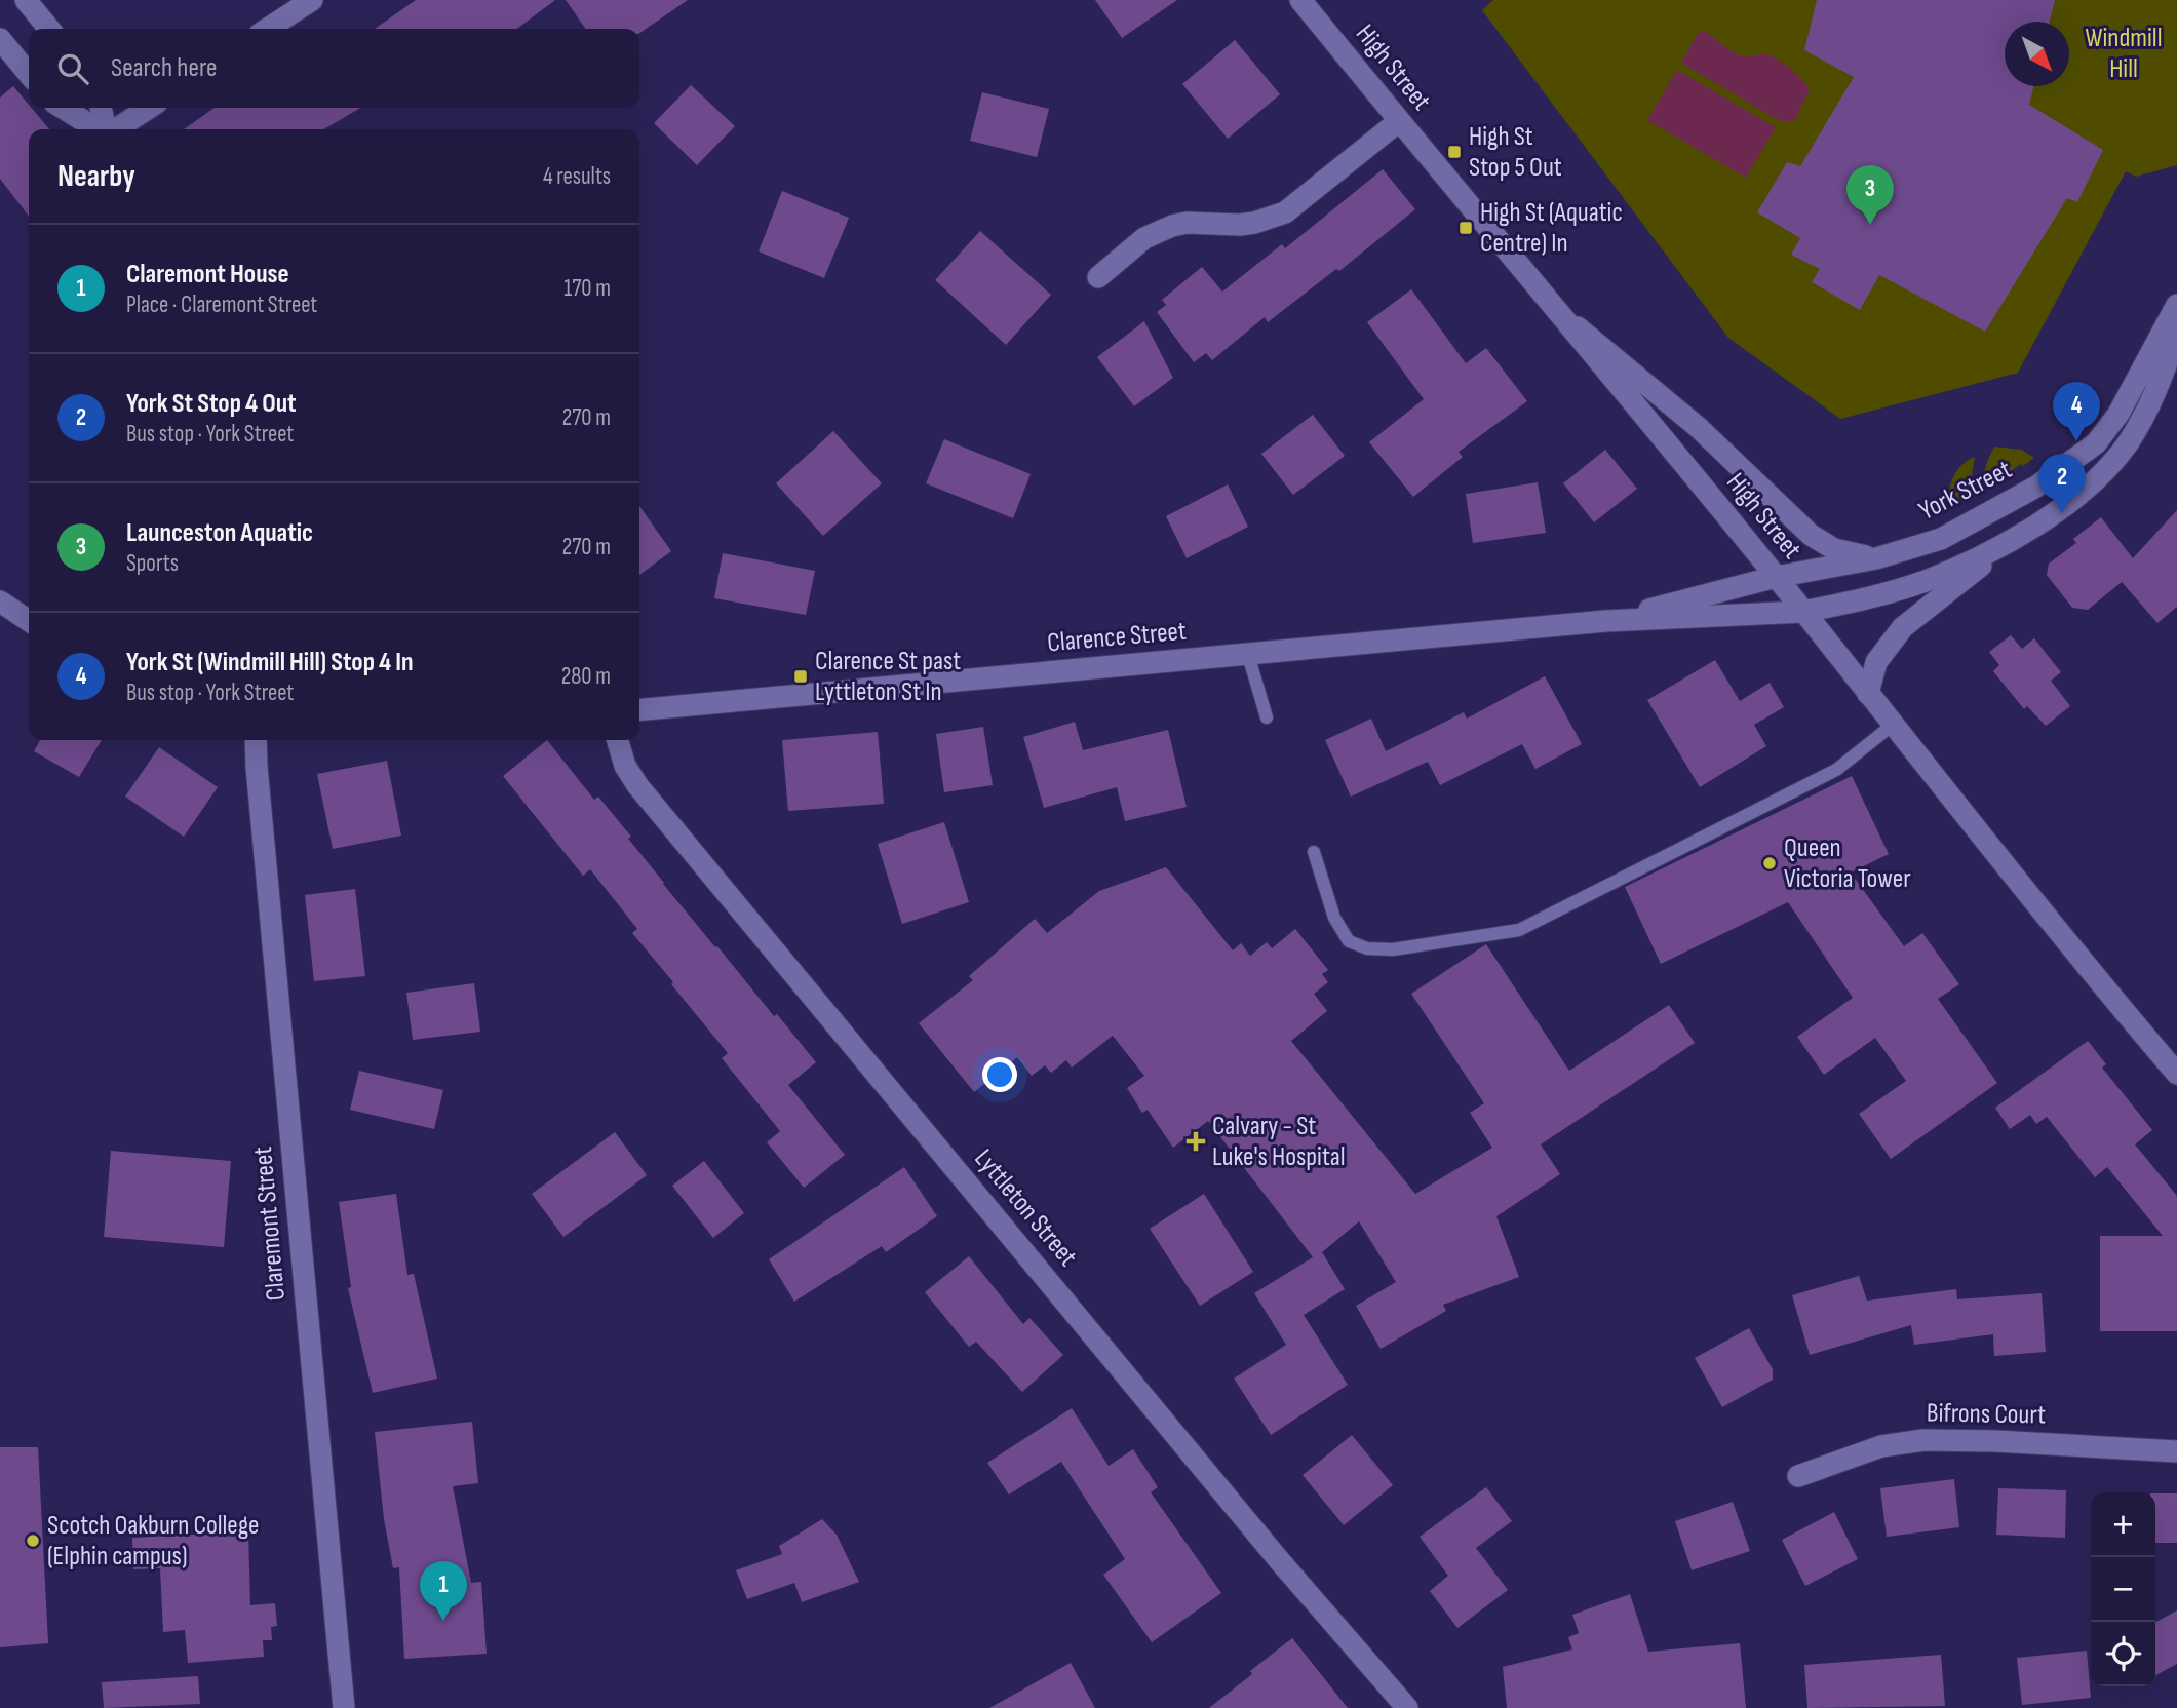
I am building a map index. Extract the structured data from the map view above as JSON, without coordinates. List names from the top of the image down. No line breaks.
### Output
{"streets":{"street":["High Street","York Street","Clarence Street","Lyttleton Street","Claremont Street","Bifrons Court"]},"crossings":[["High Street","York Street"],["High Street","Clarence Street"],["York Street","Clarence Street"]],"parks":["Windmill Hill"],"places":{"transit":["High St Stop 5 Out","High St (Aquatic Centre) In","Clarence St past Lyttleton St In"],"other":["Queen Victoria Tower","Scotch Oakburn College (Elphin campus)"],"health":["Calvary - St Luke's Hospital"]},"north":"bottom right","page":{"search":"Search here","heading":["Nearby","4 results"],"pins":["3","4","2","1"],"list":[{"mark":"1","name":"Claremont House","note":"Place · Claremont Street","value":"170 m"},{"mark":"2","name":"York St Stop 4 Out","note":"Bus stop · York Street","value":"270 m"},{"mark":"3","name":"Launceston Aquatic","note":"Sports","value":"270 m"},{"mark":"4","name":"York St (Windmill Hill) Stop 4 In","note":"Bus stop · York Street","value":"280 m"}],"map_buttons":["+","−"]}}
